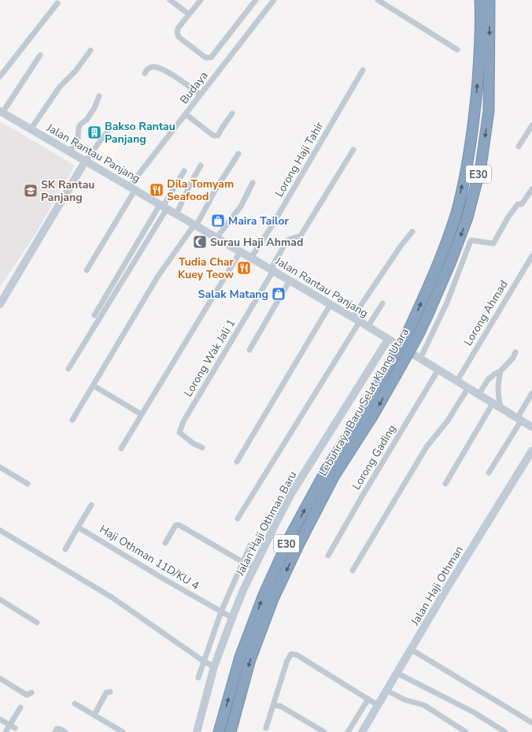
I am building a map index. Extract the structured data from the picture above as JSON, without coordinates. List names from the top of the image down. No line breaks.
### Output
{"streets":{"highway":["E30","Lebuhraya Baru Selat Klang Utara"],"street":["Budaya","Jalan Rantau Panjang","Lorong Haji Tahir","Lorong Ahmad","Lorong Wak Jali 1","Lorong Gading","Jalan Haji Othman Baru","Haji Othman 11D/KU 4","Jalan Haji Othman"]},"crossings":[["Budaya","Jalan Rantau Panjang"],["Jalan Rantau Panjang","Lorong Haji Tahir"],["Jalan Rantau Panjang","Lorong Ahmad"],["Jalan Rantau Panjang","Lorong Wak Jali 1"],["Jalan Rantau Panjang","Lorong Gading"],["Jalan Rantau Panjang","Jalan Haji Othman Baru"],["Jalan Haji Othman Baru","Haji Othman 11D/KU 4"]],"places":{"building":["Bakso Rantau Panjang"],"restaurant":["Dila Tomyam Seafood","Tudia Char Kuey Teow"],"school or university":["SK Rantau Panjang"],"shop":["Maira Tailor","Salak Matang"],"mosque":["Surau Haji Ahmad"]}}
